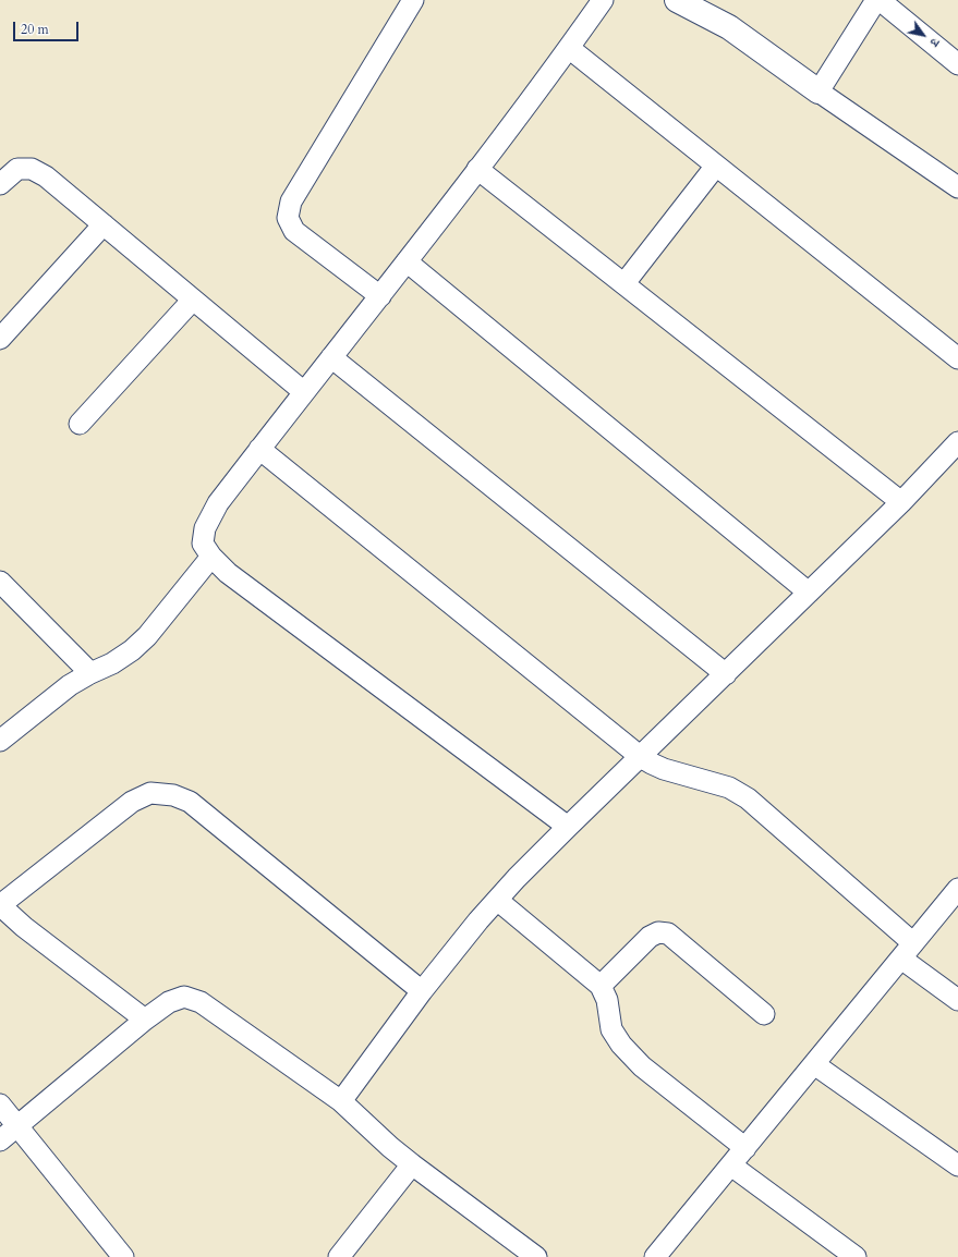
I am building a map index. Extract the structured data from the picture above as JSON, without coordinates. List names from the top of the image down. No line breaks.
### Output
{"scale_bar":"20 m","north":"bottom right"}
